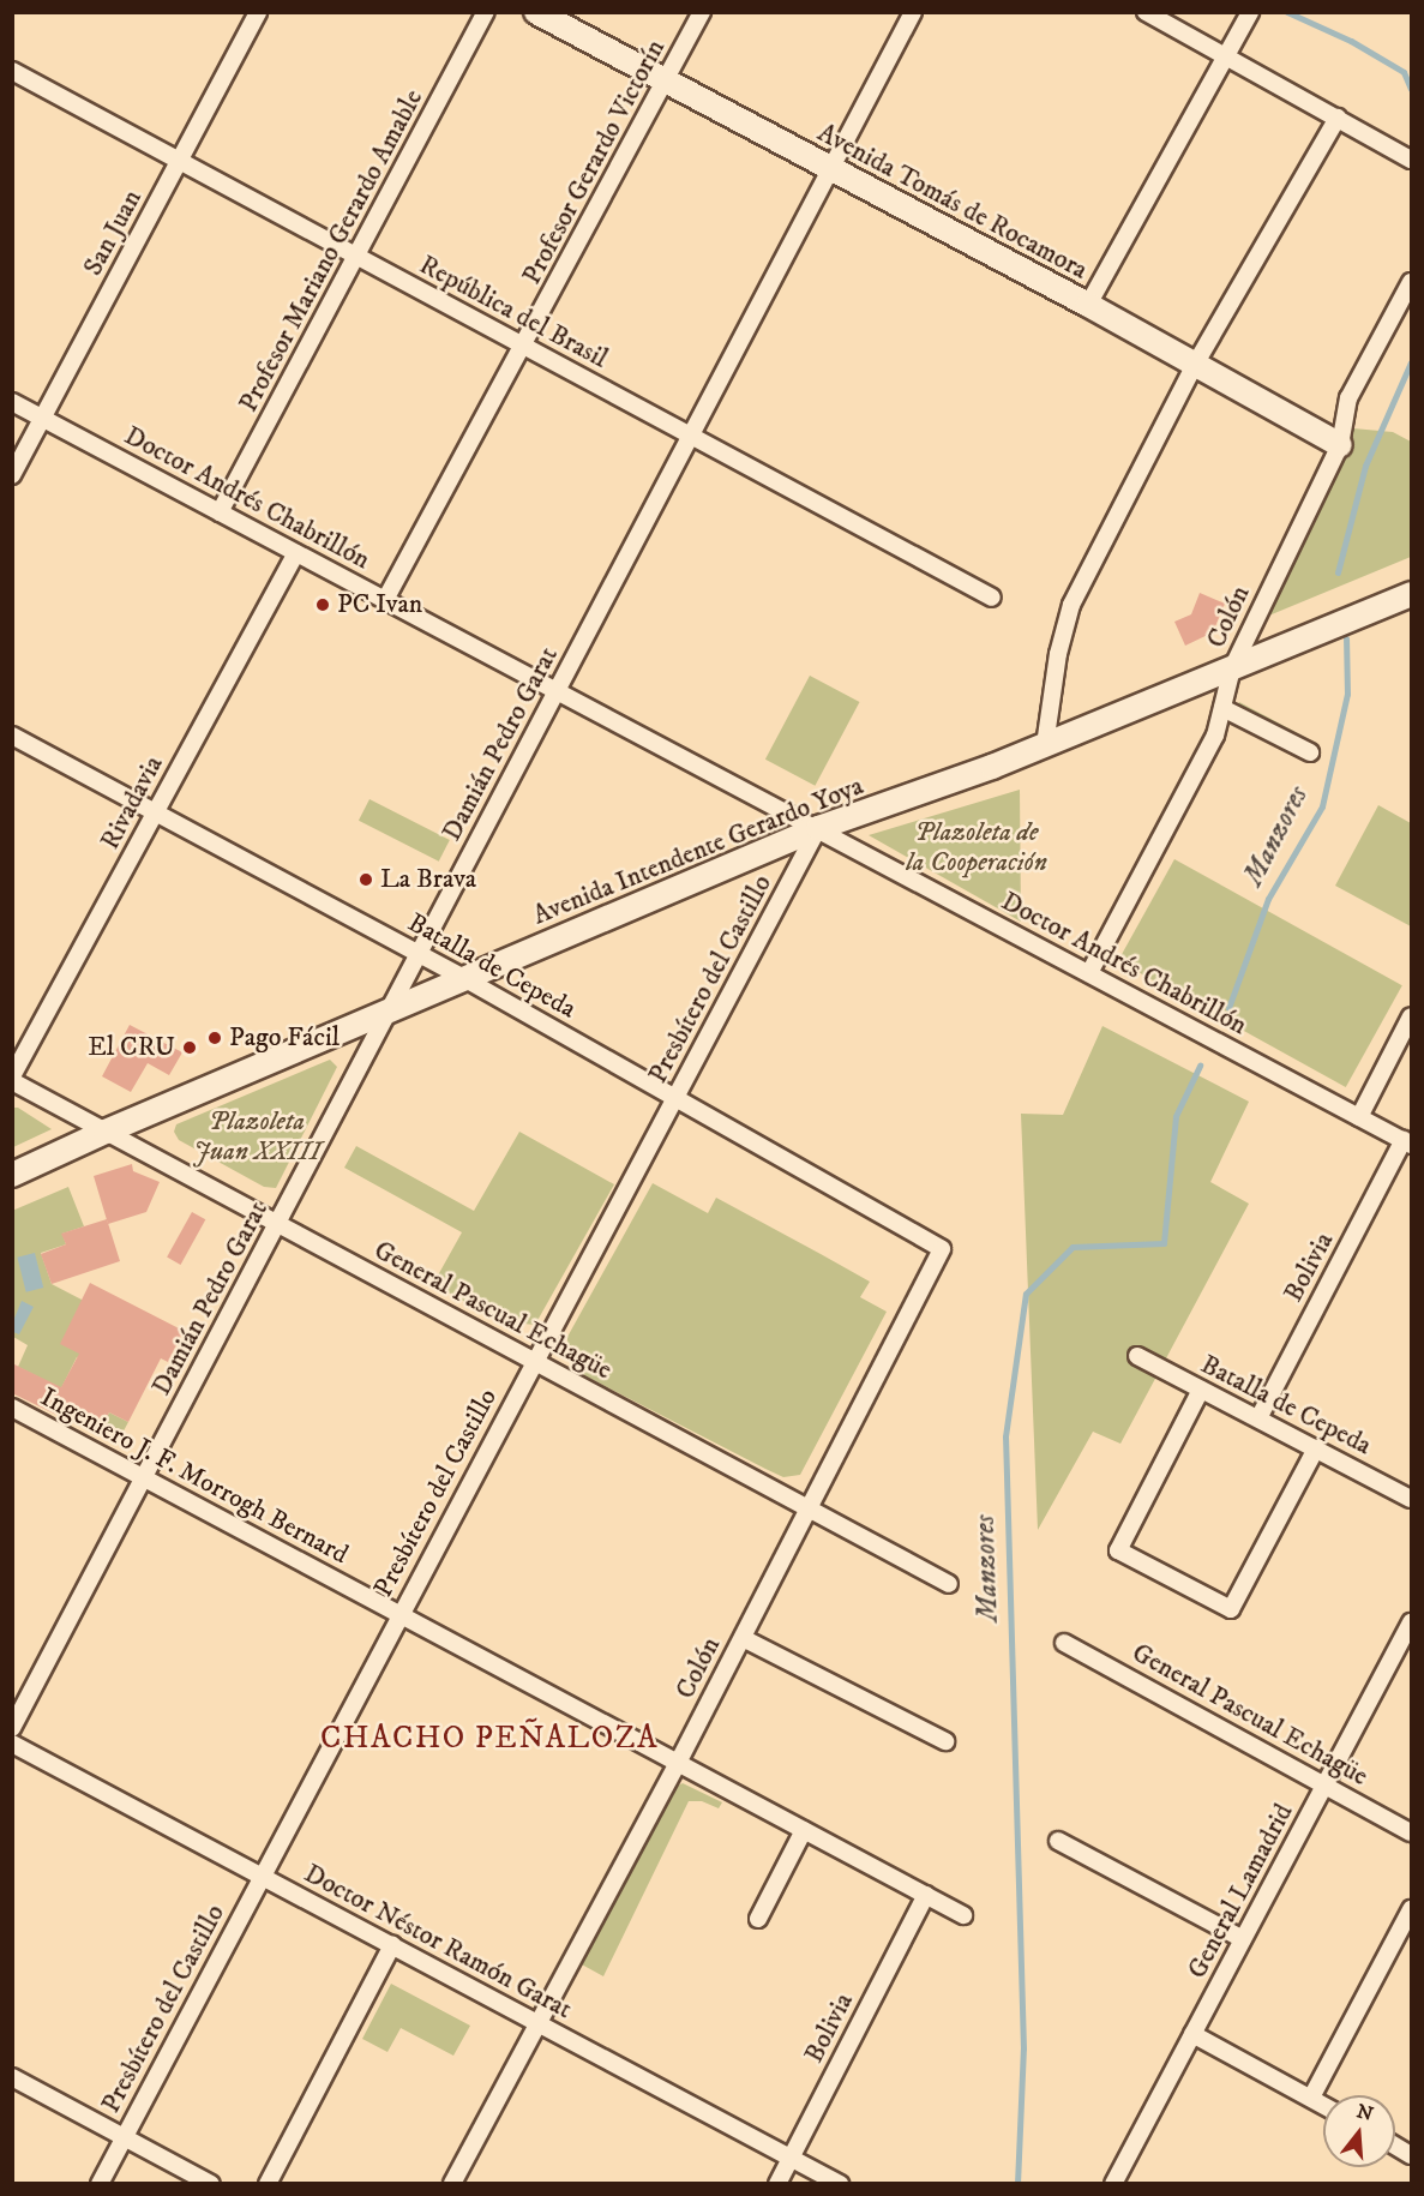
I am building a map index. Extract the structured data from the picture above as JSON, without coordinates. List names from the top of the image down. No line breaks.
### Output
{"streets":{"main road":["Avenida Tomás de Rocamora","Avenida Intendente Gerardo Yoya"],"street":["Profesor Gerardo Victorín","San Juan","Profesor Mariano Gerardo Amable","República del Brasil","Doctor Andrés Chabrillón","Colón","Damián Pedro Garat","Rivadavia","Batalla de Cepeda","Presbítero del Castillo","Bolivia","General Pascual Echagüe","Ingeniero J. F. Morrogh Bernard","General Lamadrid","Doctor Néstor Ramón Garat"]},"crossings":[["Profesor Gerardo Victorín","Avenida Tomás de Rocamora"],["Profesor Gerardo Victorín","República del Brasil"],["Profesor Gerardo Victorín","Doctor Andrés Chabrillón"],["Avenida Tomás de Rocamora","Colón"],["Avenida Tomás de Rocamora","Damián Pedro Garat"],["San Juan","República del Brasil"],["San Juan","Doctor Andrés Chabrillón"],["Profesor Mariano Gerardo Amable","República del Brasil"],["Profesor Mariano Gerardo Amable","Doctor Andrés Chabrillón"],["República del Brasil","Damián Pedro Garat"],["Doctor Andrés Chabrillón","Colón"],["Doctor Andrés Chabrillón","Damián Pedro Garat"],["Doctor Andrés Chabrillón","Rivadavia"],["Doctor Andrés Chabrillón","Avenida Intendente Gerardo Yoya"],["Doctor Andrés Chabrillón","Presbítero del Castillo"],["Doctor Andrés Chabrillón","Bolivia"],["Colón","Avenida Intendente Gerardo Yoya"],["Colón","Batalla de Cepeda"],["Colón","General Pascual Echagüe"],["Colón","Ingeniero J. F. Morrogh Bernard"],["Colón","Doctor Néstor Ramón Garat"],["Damián Pedro Garat","Avenida Intendente Gerardo Yoya"],["Damián Pedro Garat","Batalla de Cepeda"],["Damián Pedro Garat","General Pascual Echagüe"],["Damián Pedro Garat","Ingeniero J. F. Morrogh Bernard"],["Rivadavia","Batalla de Cepeda"],["Rivadavia","General Pascual Echagüe"],["Avenida Intendente Gerardo Yoya","Batalla de Cepeda"],["Avenida Intendente Gerardo Yoya","Presbítero del Castillo"],["Avenida Intendente Gerardo Yoya","General Pascual Echagüe"],["Batalla de Cepeda","Presbítero del Castillo"],["Batalla de Cepeda","Bolivia"],["Presbítero del Castillo","General Pascual Echagüe"],["Presbítero del Castillo","Ingeniero J. F. Morrogh Bernard"],["Presbítero del Castillo","Doctor Néstor Ramón Garat"],["Bolivia","Ingeniero J. F. Morrogh Bernard"],["Bolivia","Doctor Néstor Ramón Garat"],["General Pascual Echagüe","General Lamadrid"]],"districts":["CHACHO PEÑALOZA"],"water":["Manzores"],"parks":["Plazoleta de la Cooperación","Plazoleta Juan XXIII"],"places":["PC Ivan","La Brava","Pago Fácil","El CRU"],"north":"top"}
